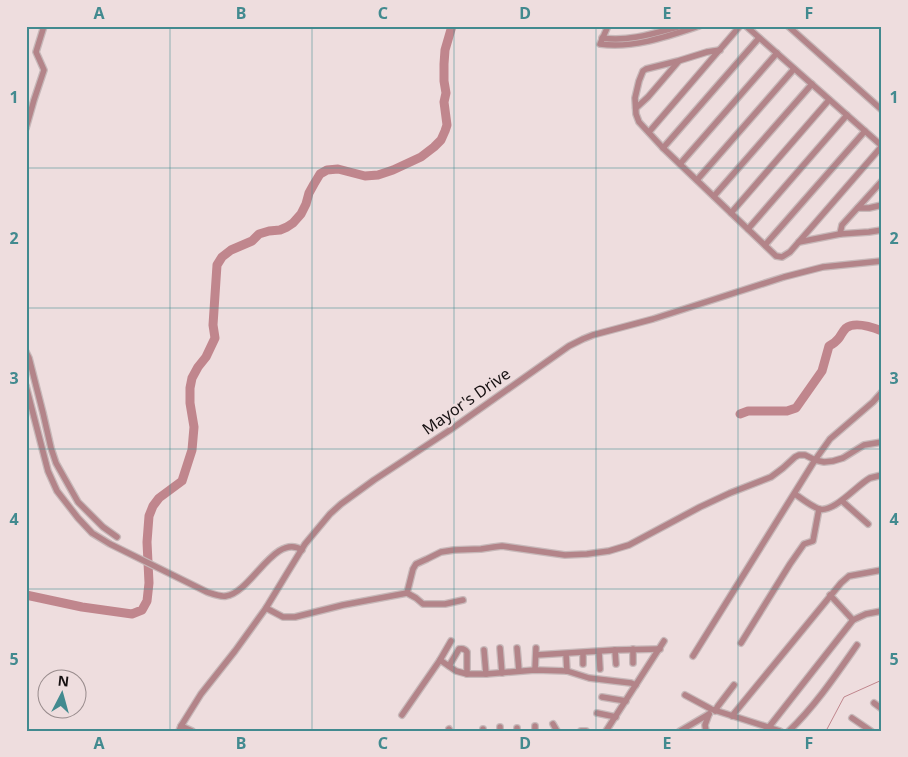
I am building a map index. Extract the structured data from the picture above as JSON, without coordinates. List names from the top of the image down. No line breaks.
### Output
{"streets":{"street":["Mayor's Drive"]},"north":"top","grid":{"columns":["A","B","C","D","E","F"],"rows":["1","2","3","4","5"]}}
